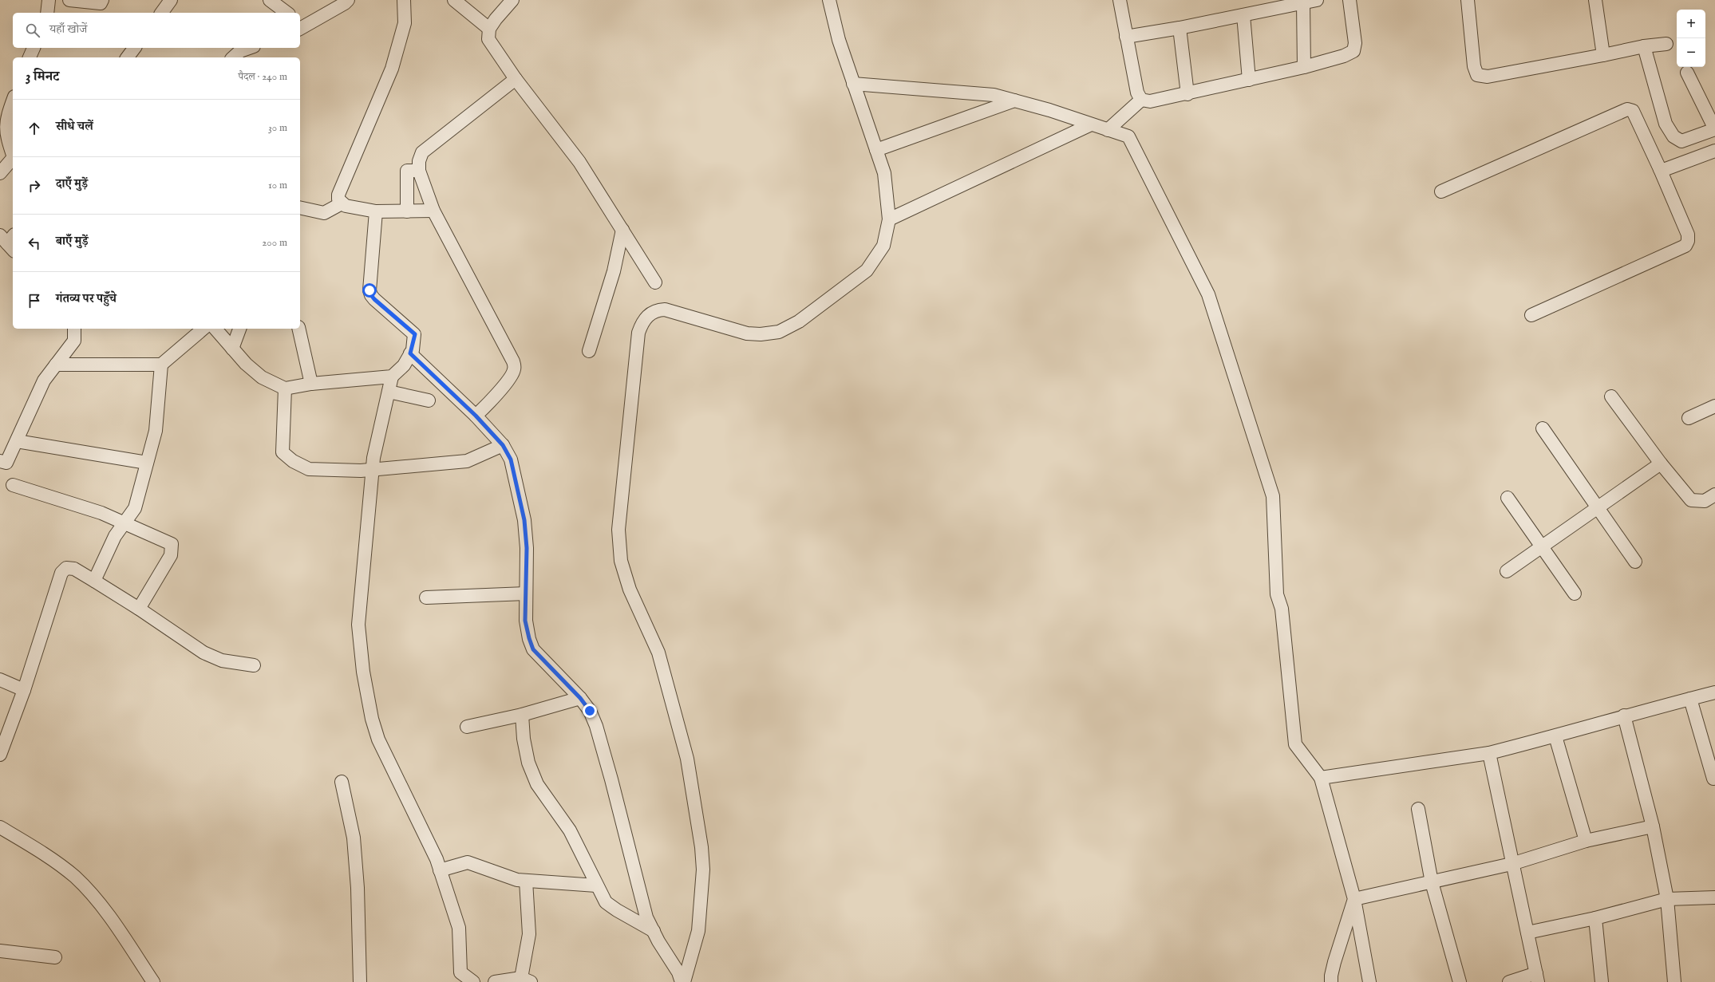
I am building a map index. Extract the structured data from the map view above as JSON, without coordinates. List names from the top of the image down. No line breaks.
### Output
{"page":{"map_buttons":["+","−"],"search":"यहाँ खोजें","heading":["3 मिनट","पैदल · 240 m"],"list":[["सीधे चलें","30 m"],["दाएँ मुड़ें","10 m"],["बाएँ मुड़ें","200 m"],"गंतव्य पर पहुँचे"]}}
